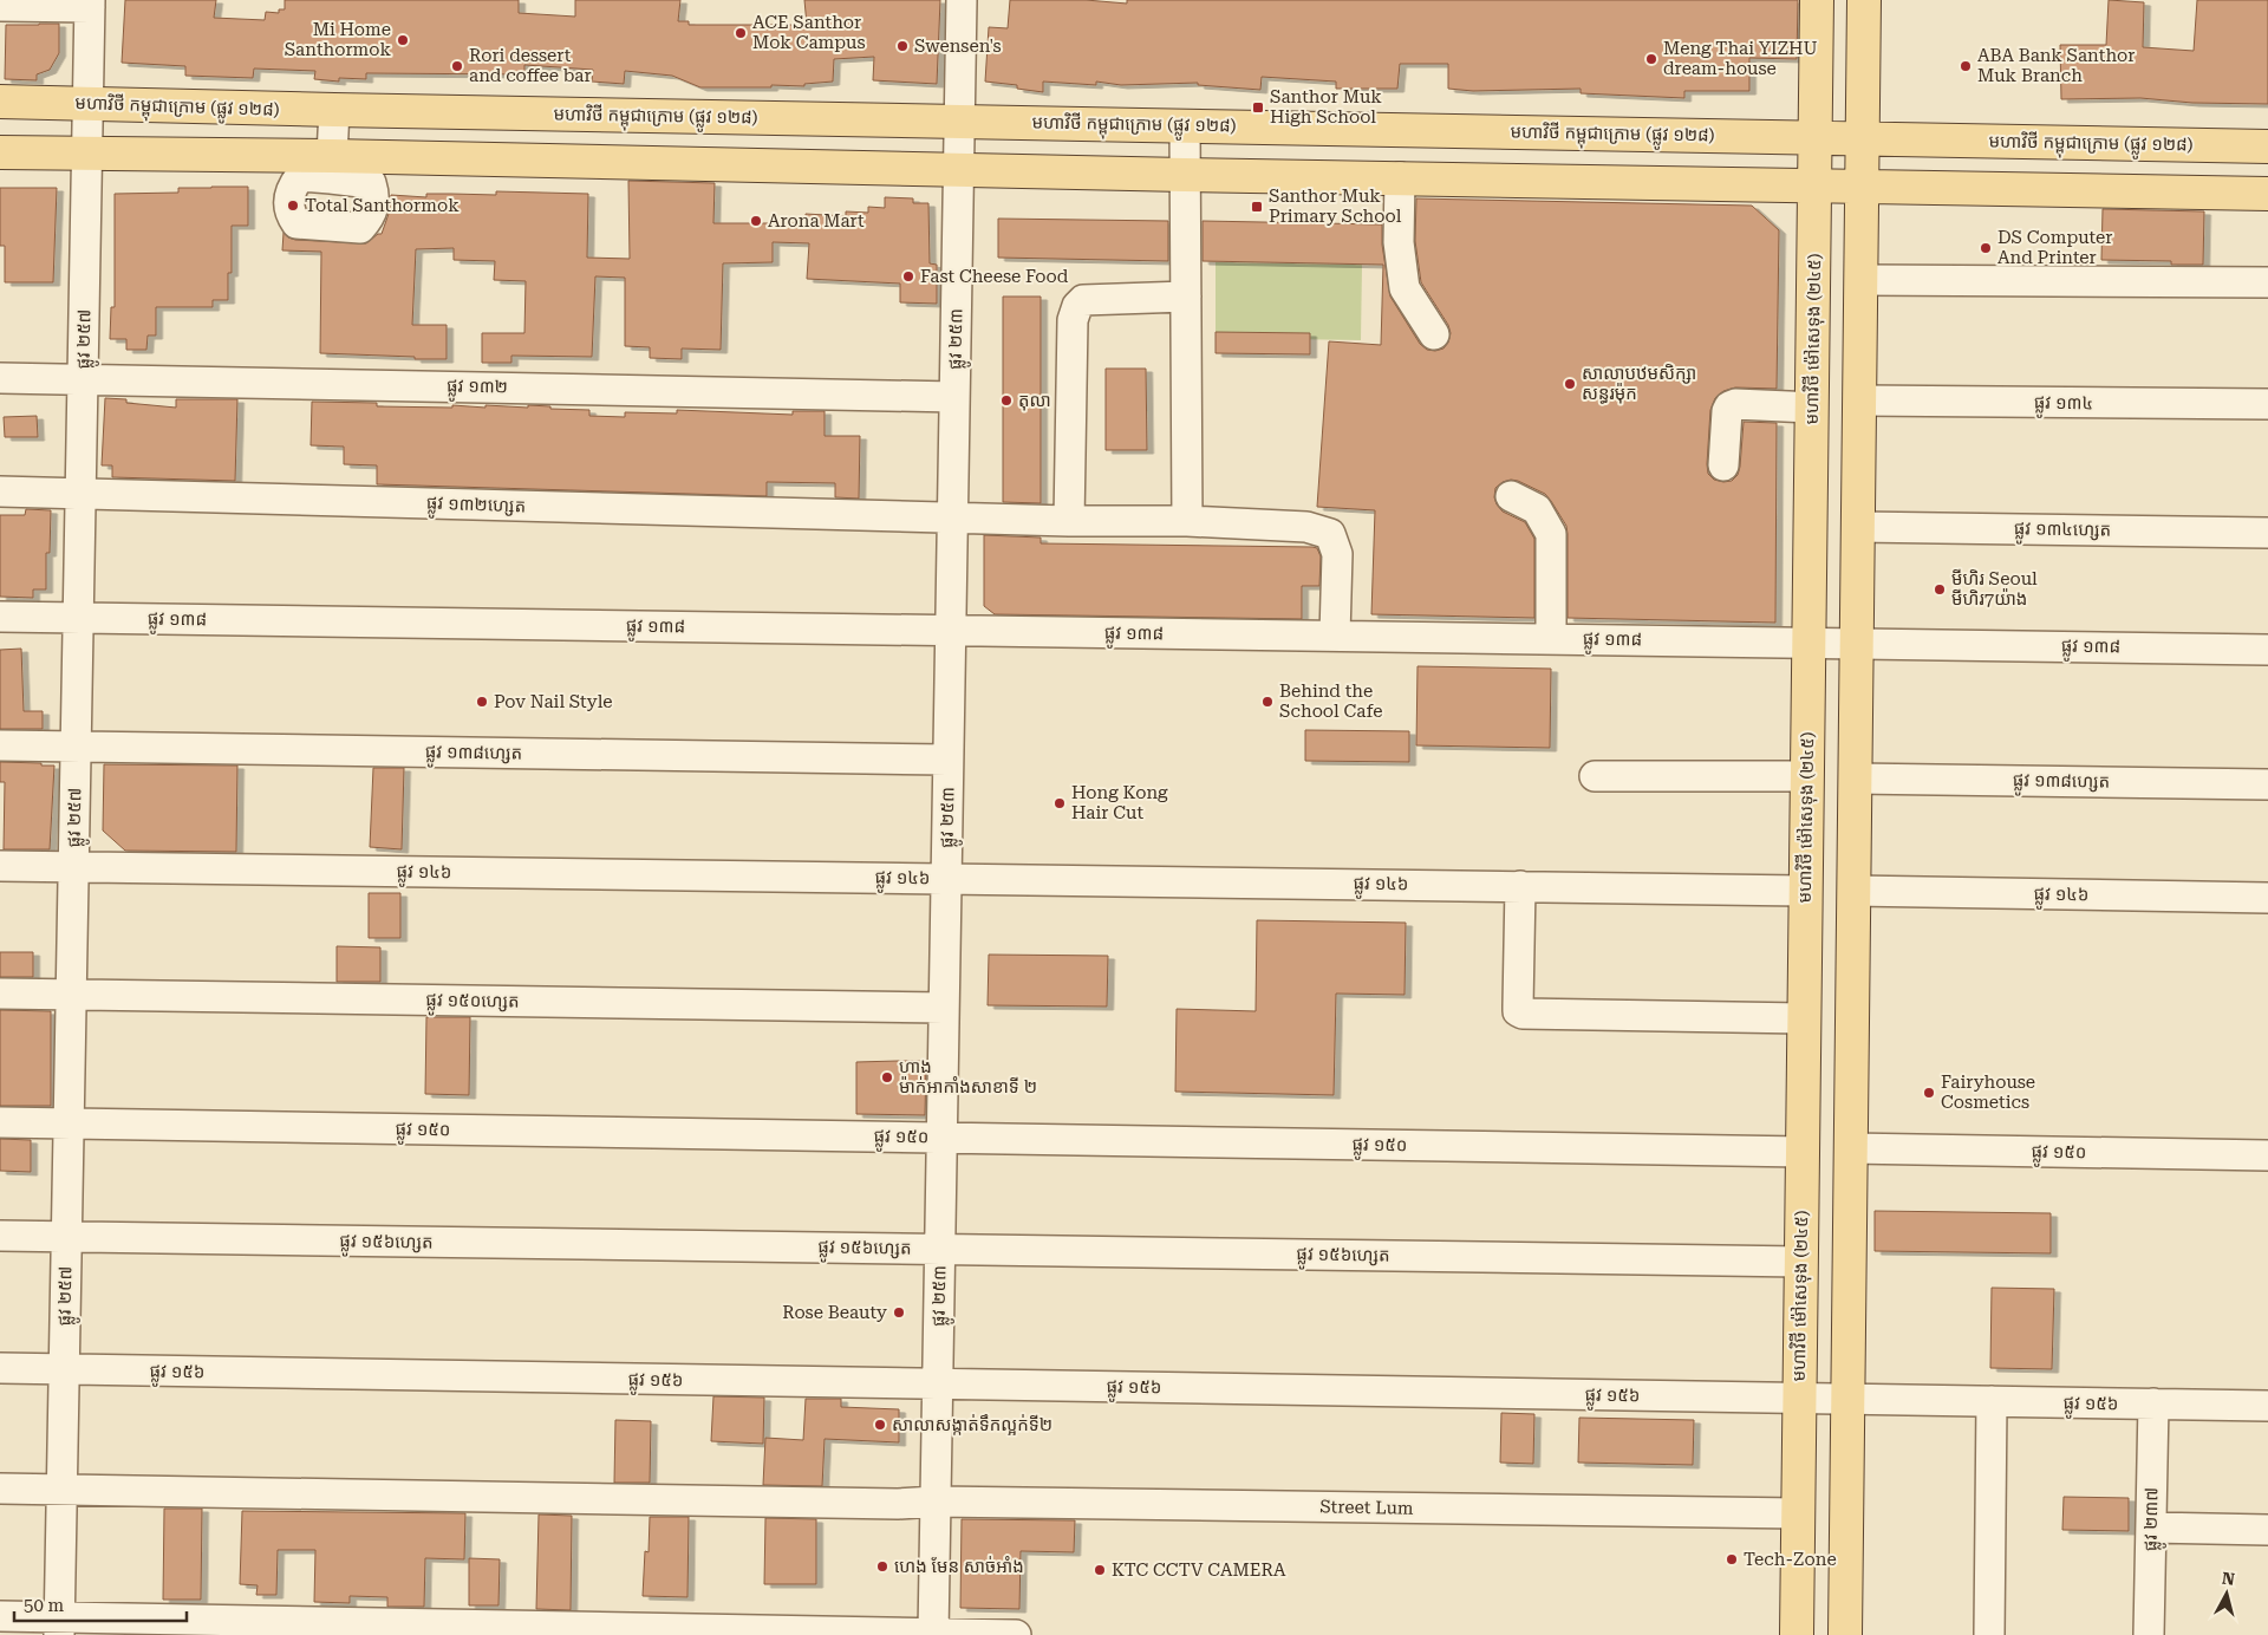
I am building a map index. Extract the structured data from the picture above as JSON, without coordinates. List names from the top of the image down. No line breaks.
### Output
{"streets":{"main road":["មហាវិថី កម្ពុជាក្រោម (ផ្លូវ ១២៨)","មហាវិថី ម៉ៅសេទុង (២៤៥)"],"street":["ផ្លូវ ២៥៧","ផ្លូវ ២៥៣","ផ្លូវ ១៣២","ផ្លូវ ១៣៤","ផ្លូវ ១៣២ហ្សេត","ផ្លូវ ១៣៤ហ្សេត","ផ្លូវ ១៣៨","ផ្លូវ ១៣៨ហ្សេត","ផ្លូវ ១៤៦","ផ្លូវ ១៥០ហ្សេត","ផ្លូវ ១៥០","ផ្លូវ ១៥៦ហ្សេត","ផ្លូវ ១៥៦","Street Lum","ផ្លូវ ២៣៧"]},"crossings":[["មហាវិថី កម្ពុជាក្រោម (ផ្លូវ ១២៨)","ផ្លូវ ២៥៧"],["មហាវិថី កម្ពុជាក្រោម (ផ្លូវ ១២៨)","ផ្លូវ ២៥៣"],["មហាវិថី កម្ពុជាក្រោម (ផ្លូវ ១២៨)","មហាវិថី ម៉ៅសេទុង (២៤៥)"],["ផ្លូវ ២៥៧","ផ្លូវ ១៣២"],["ផ្លូវ ២៥៧","ផ្លូវ ១៣២ហ្សេត"],["ផ្លូវ ២៥៧","ផ្លូវ ១៣៨"],["ផ្លូវ ២៥៧","ផ្លូវ ១៣៨ហ្សេត"],["ផ្លូវ ២៥៧","ផ្លូវ ១៤៦"],["ផ្លូវ ២៥៧","ផ្លូវ ១៥០ហ្សេត"],["ផ្លូវ ២៥៧","ផ្លូវ ១៥០"],["ផ្លូវ ២៥៧","ផ្លូវ ១៥៦ហ្សេត"],["ផ្លូវ ២៥៧","ផ្លូវ ១៥៦"],["ផ្លូវ ២៥៣","ផ្លូវ ១៣២"],["ផ្លូវ ២៥៣","ផ្លូវ ១៣២ហ្សេត"],["ផ្លូវ ២៥៣","ផ្លូវ ១៣៨"],["ផ្លូវ ២៥៣","ផ្លូវ ១៣៨ហ្សេត"],["ផ្លូវ ២៥៣","ផ្លូវ ១៤៦"],["ផ្លូវ ២៥៣","ផ្លូវ ១៥០ហ្សេត"],["ផ្លូវ ២៥៣","ផ្លូវ ១៥០"],["ផ្លូវ ២៥៣","ផ្លូវ ១៥៦ហ្សេត"],["ផ្លូវ ២៥៣","ផ្លូវ ១៥៦"],["ផ្លូវ ២៥៣","Street Lum"],["មហាវិថី ម៉ៅសេទុង (២៤៥)","ផ្លូវ ១៣៨"],["មហាវិថី ម៉ៅសេទុង (២៤៥)","ផ្លូវ ១៤៦"],["មហាវិថី ម៉ៅសេទុង (២៤៥)","ផ្លូវ ១៥០"],["មហាវិថី ម៉ៅសេទុង (២៤៥)","ផ្លូវ ១៥៦ហ្សេត"],["មហាវិថី ម៉ៅសេទុង (២៤៥)","ផ្លូវ ១៥៦"],["មហាវិថី ម៉ៅសេទុង (២៤៥)","Street Lum"],["ផ្លូវ ១៣២ហ្សេត","ផ្លូវ ១៣៨"],["ផ្លូវ ១៥៦","ផ្លូវ ២៣៧"]],"places":{"other":["ACE Santhor Mok Campus","Mi Home Santhormok","Swensen's","Meng Thai YIZHU dream-house","Rori dessert and coffee bar","ABA Bank Santhor Muk Branch","Total Santhormok","Arona Mart","DS Computer And Printer","Fast Cheese Food","សាលាបឋមសិក្សា សន្ធរម៉ុក","តុលា","មីហិរ Seoul មីហិរ7យ៉ាង","Pov Nail Style","Behind the School Cafe","Hong Kong Hair Cut","ហាង ម៉ាក់អាកាំងសាខាទី ២","Fairyhouse Cosmetics","Rose Beauty","សាលាសង្កាត់ទឹកល្អក់ទី២","Tech-Zone","ហេង មែន សាច់អាំង","KTC CCTV CAMERA"],"transit":["Santhor Muk High School","Santhor Muk Primary School"]},"scale_bar":"50 m","north":"top"}
